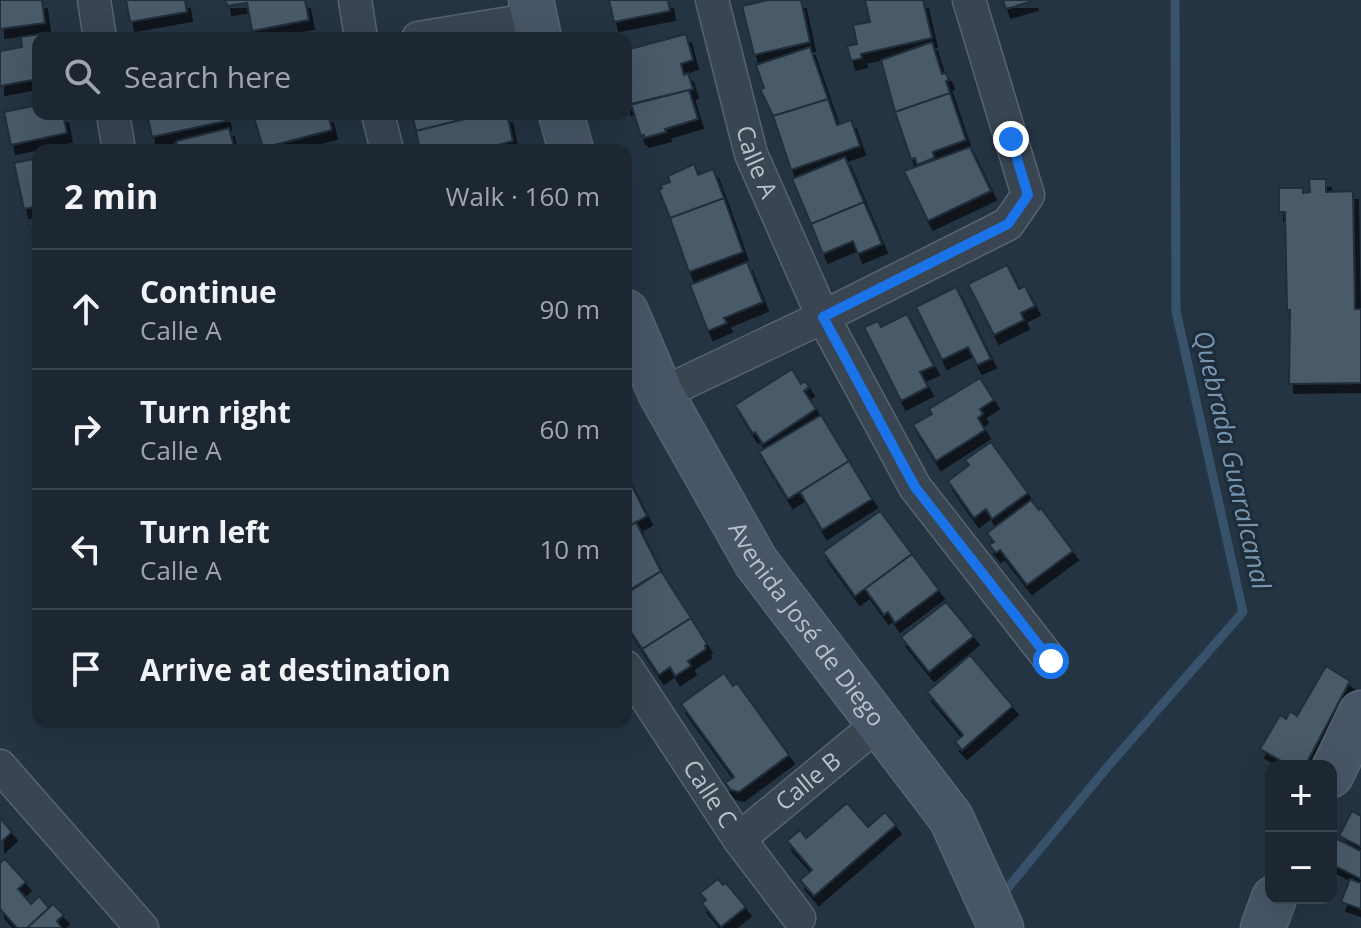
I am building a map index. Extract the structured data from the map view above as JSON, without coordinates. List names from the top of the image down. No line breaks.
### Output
{"streets":{"street":["Calle A","Avenida José de Diego","Calle B","Calle C"]},"crossings":[["Avenida José de Diego","Calle B"],["Calle B","Calle C"]],"water":["Quebrada Guaralcanal"],"page":{"search":"Search here","heading":["2 min","Walk · 160 m"],"list":[["Continue","Calle A","90 m"],["Turn right","Calle A","60 m"],["Turn left","Calle A","10 m"],"Arrive at destination"],"map_buttons":["+","−"]}}
